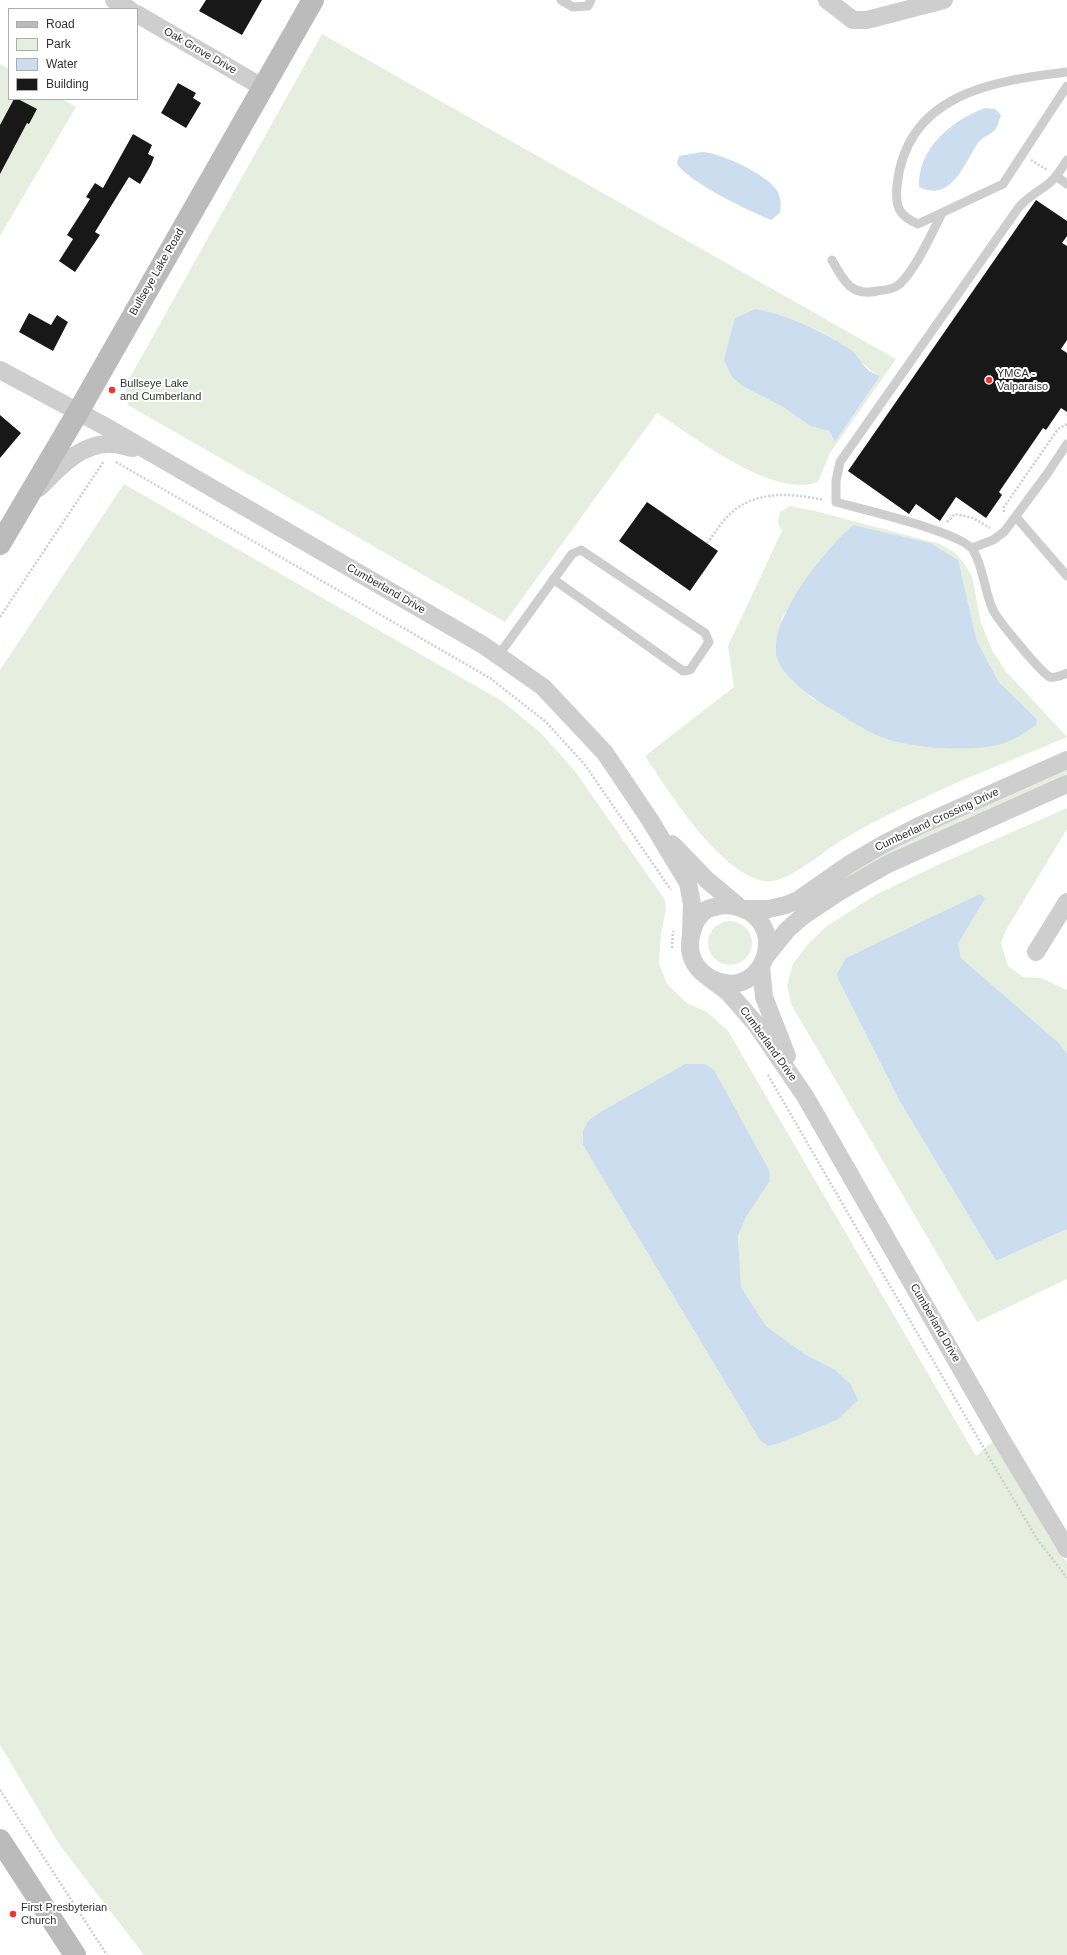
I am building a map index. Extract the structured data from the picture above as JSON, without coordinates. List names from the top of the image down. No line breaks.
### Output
{"streets":{"street":["Oak Grove Drive","Bullseye Lake Road","Cumberland Drive","Cumberland Crossing Drive"]},"crossings":[["Oak Grove Drive","Bullseye Lake Road"],["Bullseye Lake Road","Cumberland Drive"],["Cumberland Drive","Cumberland Crossing Drive"]],"places":["YMCA - Valparaiso","Bullseye Lake and Cumberland","First Presbyterian Church"],"legend":["Road","Park","Water","Building"]}
